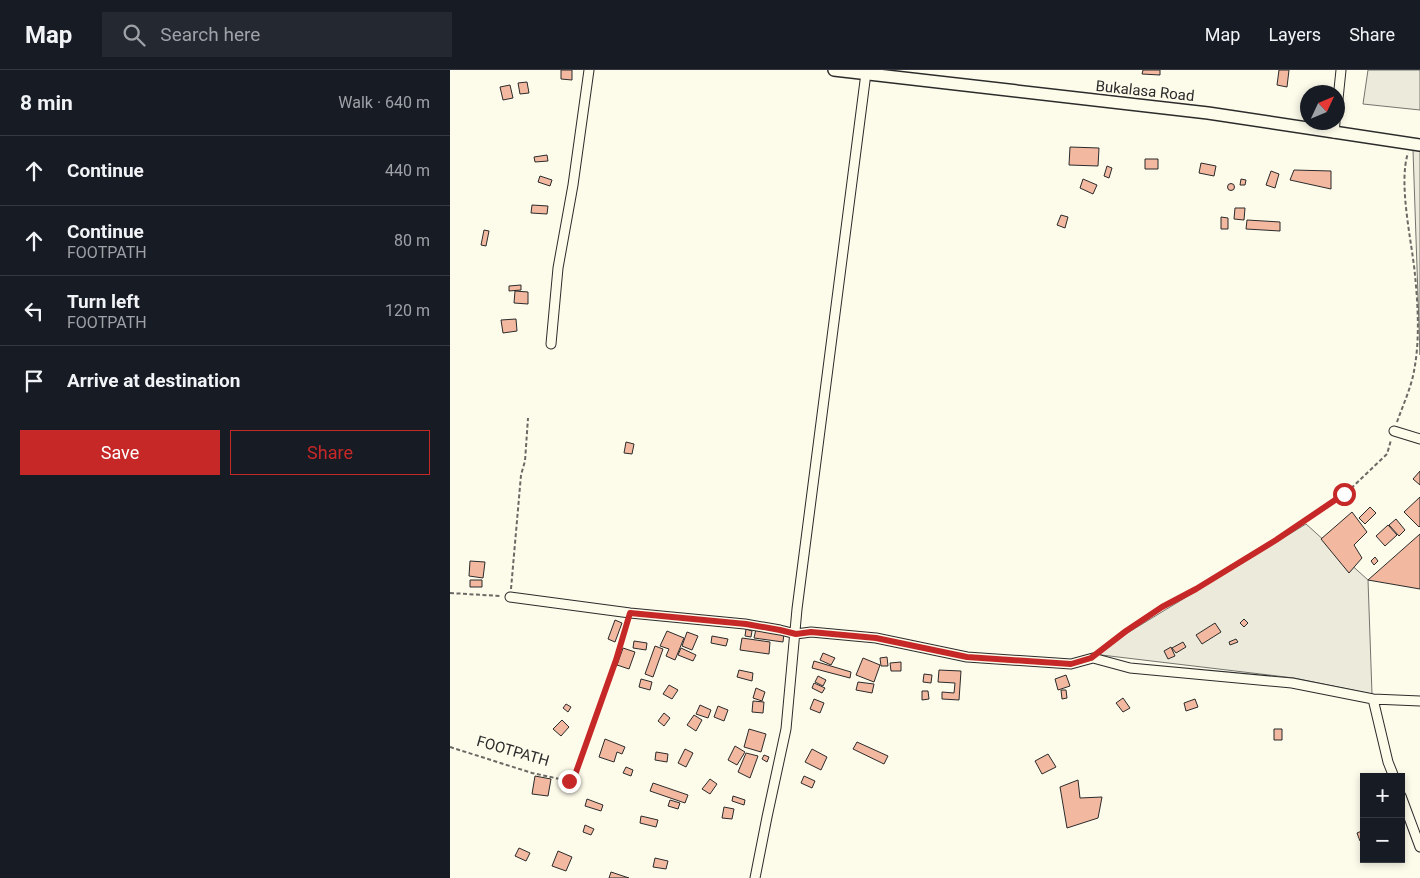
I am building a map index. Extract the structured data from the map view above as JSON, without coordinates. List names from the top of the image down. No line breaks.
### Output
{"streets":{"street":["Bukalasa Road"],"path":["FOOTPATH"]},"north":"top right","page":{"header":"Map","search":"Search here","nav":["Map","Layers","Share"],"heading":["8 min","Walk · 640 m"],"list":[["Continue","440 m"],["Continue","FOOTPATH","80 m"],["Turn left","FOOTPATH","120 m"],"Arrive at destination"],"buttons":["Save","Share"],"map_buttons":["+","−"]}}
